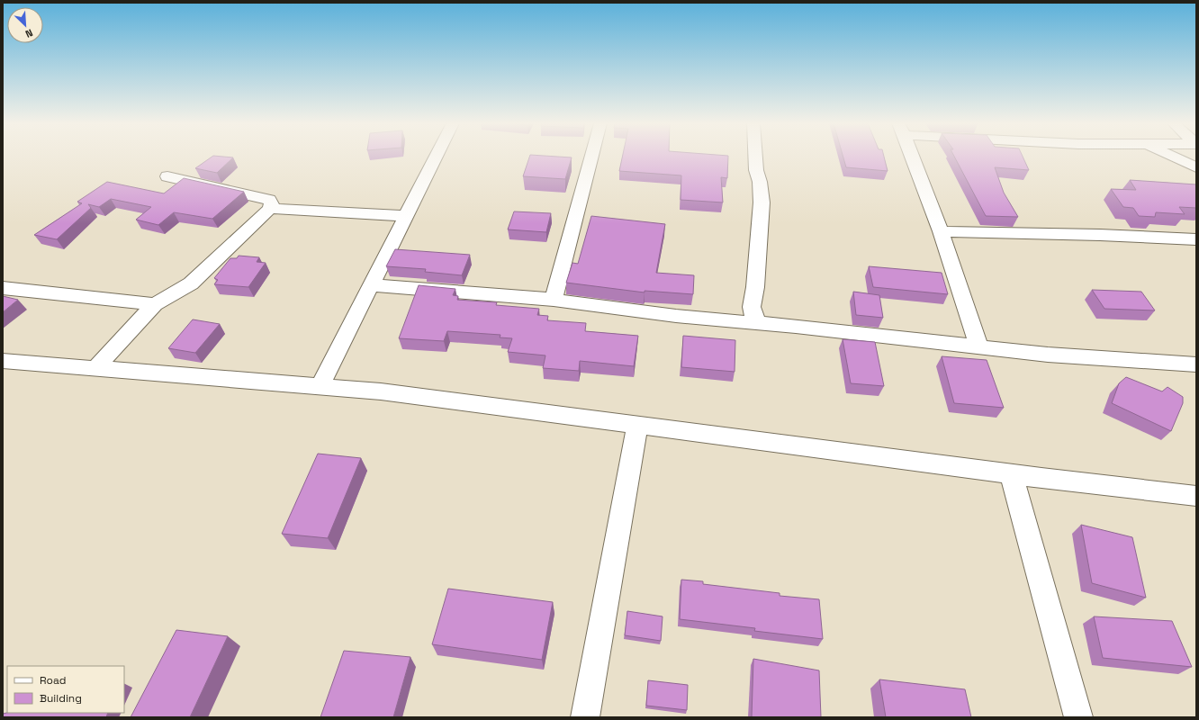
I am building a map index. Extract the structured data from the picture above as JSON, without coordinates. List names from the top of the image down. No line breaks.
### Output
{"legend":["Road","Building"],"north":"bottom right"}
